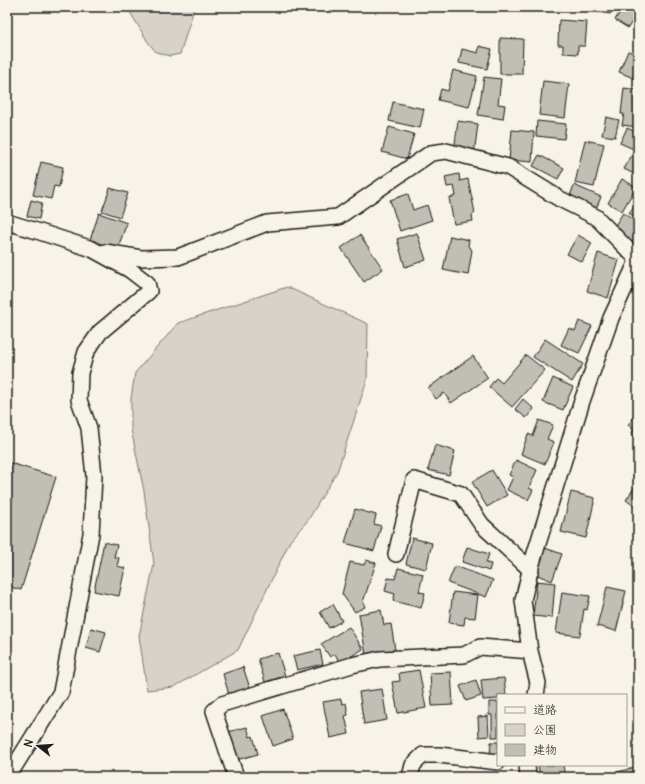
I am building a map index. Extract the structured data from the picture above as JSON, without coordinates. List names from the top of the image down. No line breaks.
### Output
{"legend":["道路","公園","建物"],"north":"left"}
